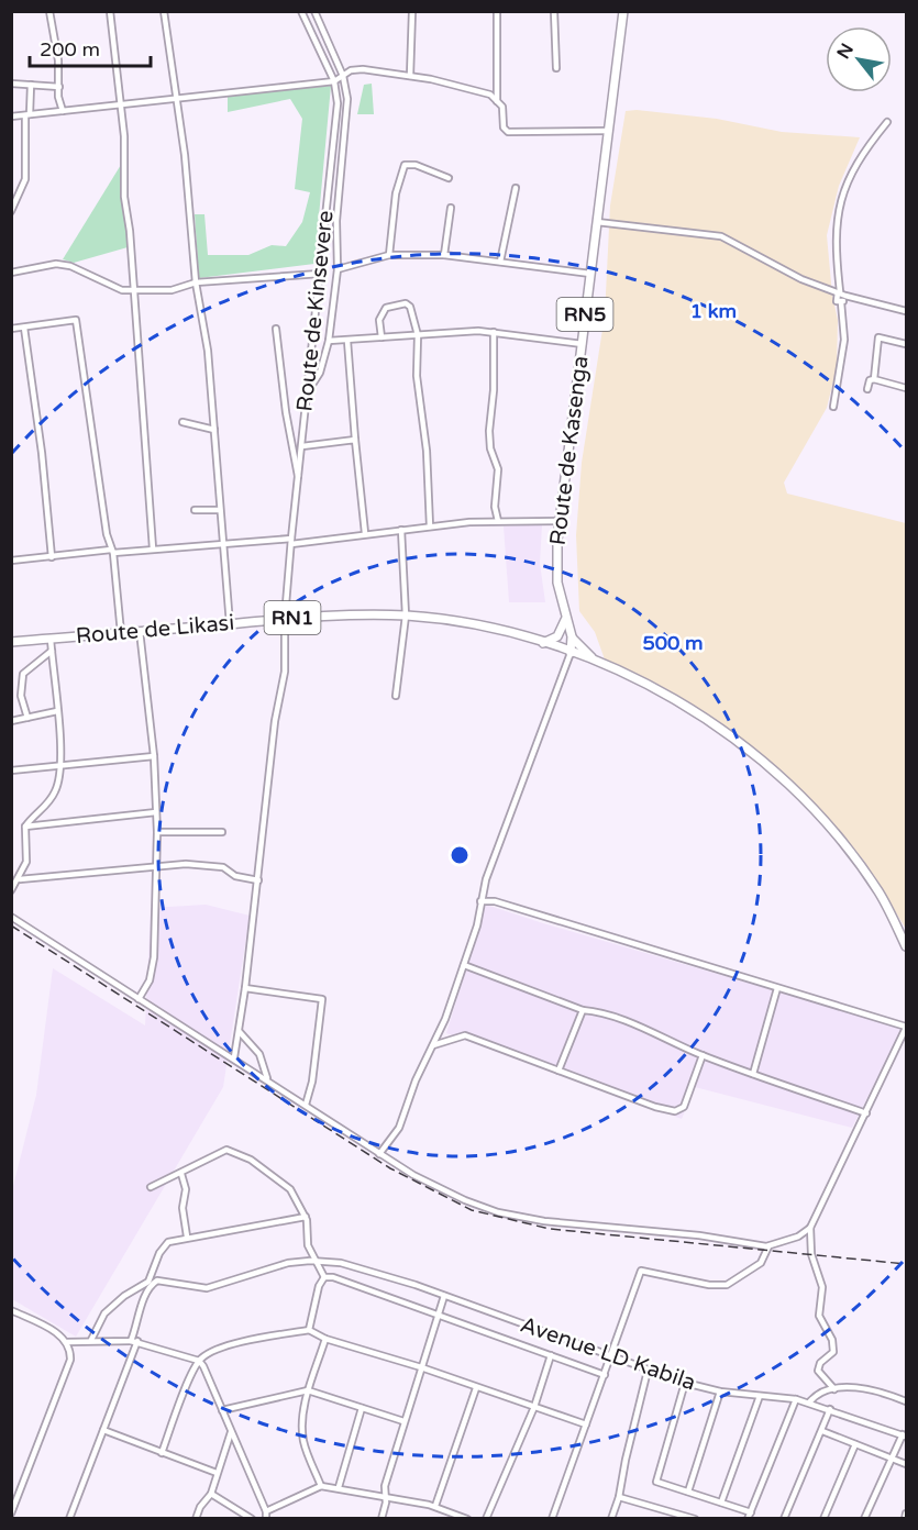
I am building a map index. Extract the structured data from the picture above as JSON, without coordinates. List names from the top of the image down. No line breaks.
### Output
{"streets":{"highway":["RN5","Route de Kasenga","RN1","Route de Likasi"],"street":["Route de Kinsevere","Avenue LD Kabila"]},"crossings":[["Route de Kinsevere","Route de Likasi"],["Route de Kasenga","RN1"],["Route de Kasenga","Route de Likasi"],["RN1","Route de Likasi"]],"scale_bar":"200 m","north":"top left","rings":["1 km","500 m"]}
